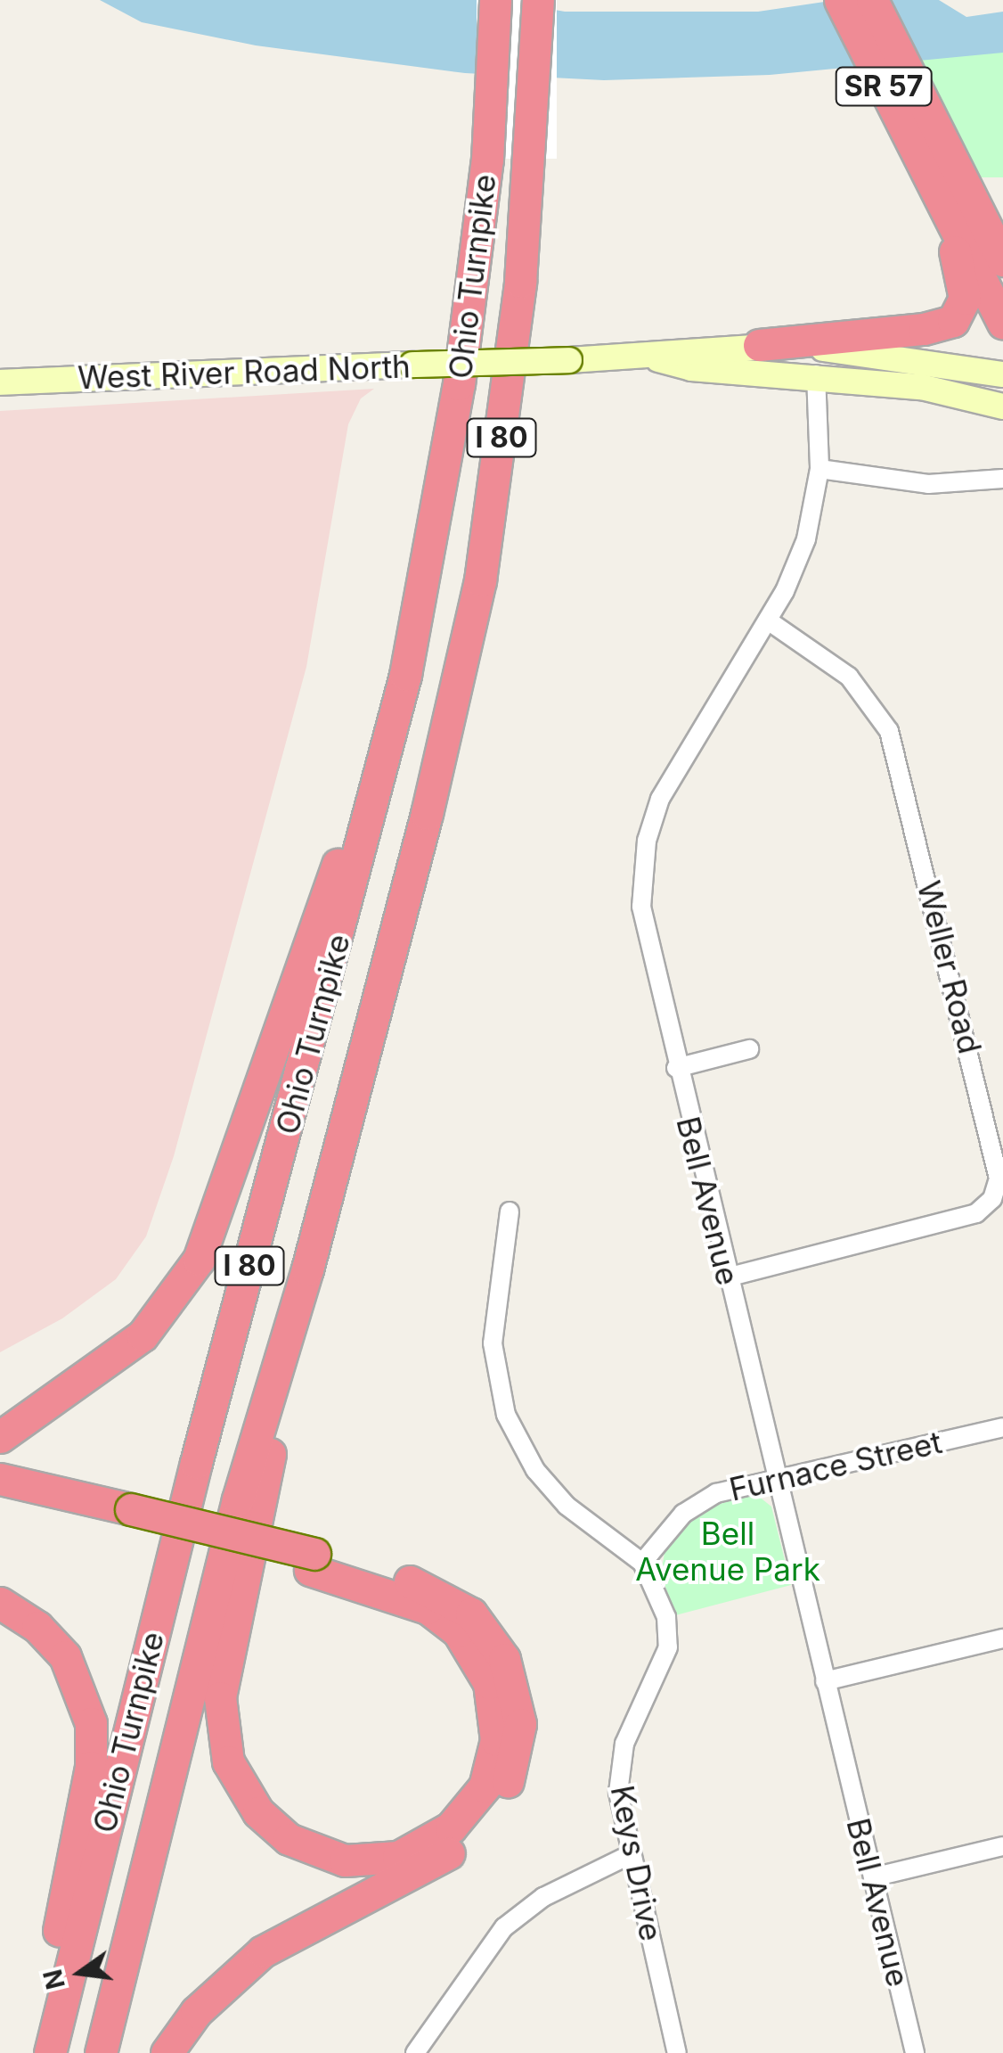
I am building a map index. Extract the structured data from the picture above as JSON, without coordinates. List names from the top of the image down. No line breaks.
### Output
{"streets":{"highway":["SR 57","Ohio Turnpike","I 80"],"street":["West River Road North","Weller Road","Bell Avenue","Furnace Street","Keys Drive"]},"crossings":[["West River Road North","Bell Avenue"],["Weller Road","Bell Avenue"],["Bell Avenue","Furnace Street"],["Furnace Street","Keys Drive"]],"parks":["Bell Avenue Park"],"north":"left"}
